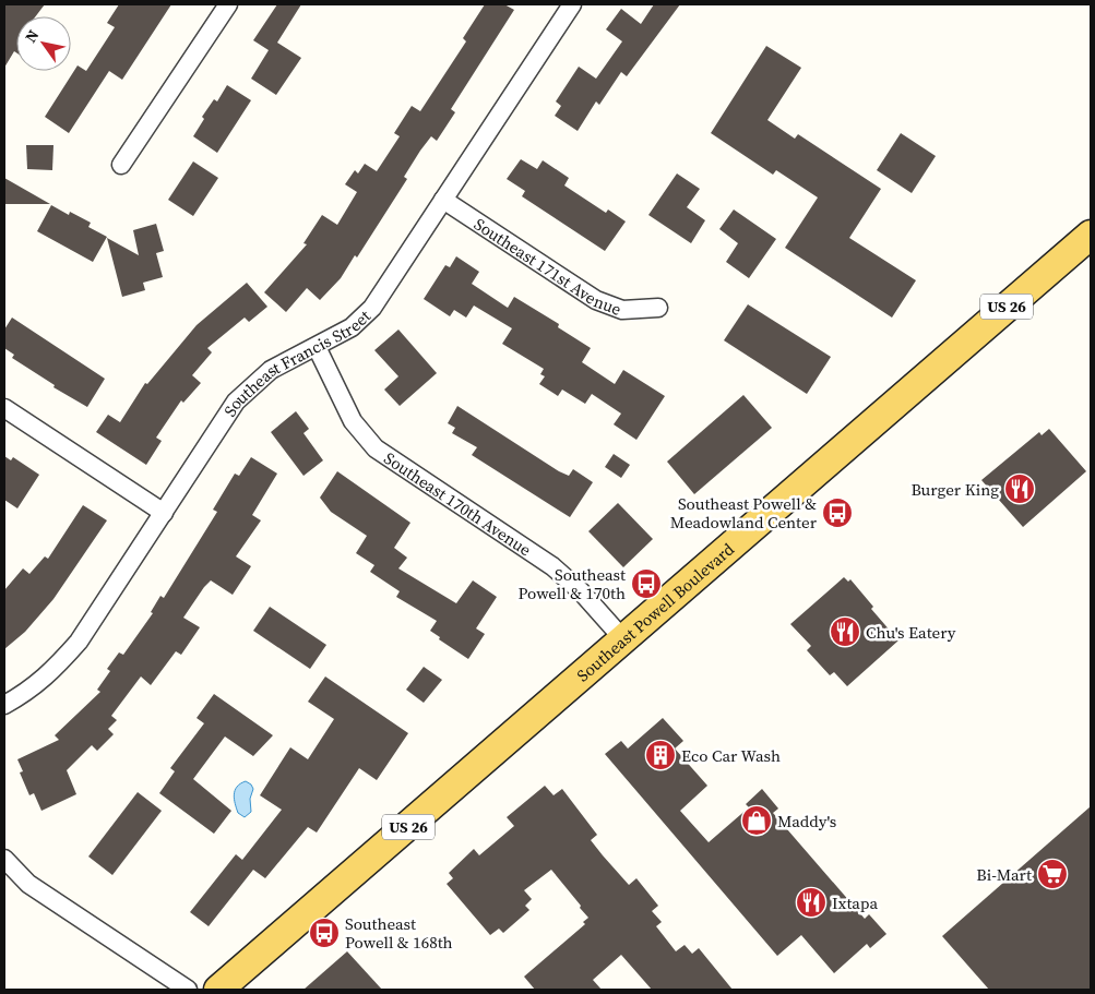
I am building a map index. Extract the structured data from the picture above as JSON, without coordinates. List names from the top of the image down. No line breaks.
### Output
{"streets":{"main road":["US 26","Southeast Powell Boulevard"],"street":["Southeast 171st Avenue","Southeast Francis Street","Southeast 170th Avenue"]},"crossings":[["Southeast 171st Avenue","Southeast Francis Street"],["Southeast Francis Street","Southeast 170th Avenue"],["Southeast 170th Avenue","Southeast Powell Boulevard"]],"places":{"restaurant":["Burger King","Chu's Eatery","Ixtapa"],"bus stop":["Southeast Powell & Meadowland Center","Southeast Powell & 170th","Southeast Powell & 168th"],"building":["Eco Car Wash"],"shop":["Maddy's"],"supermarket":["Bi-Mart"]},"north":"top left"}
